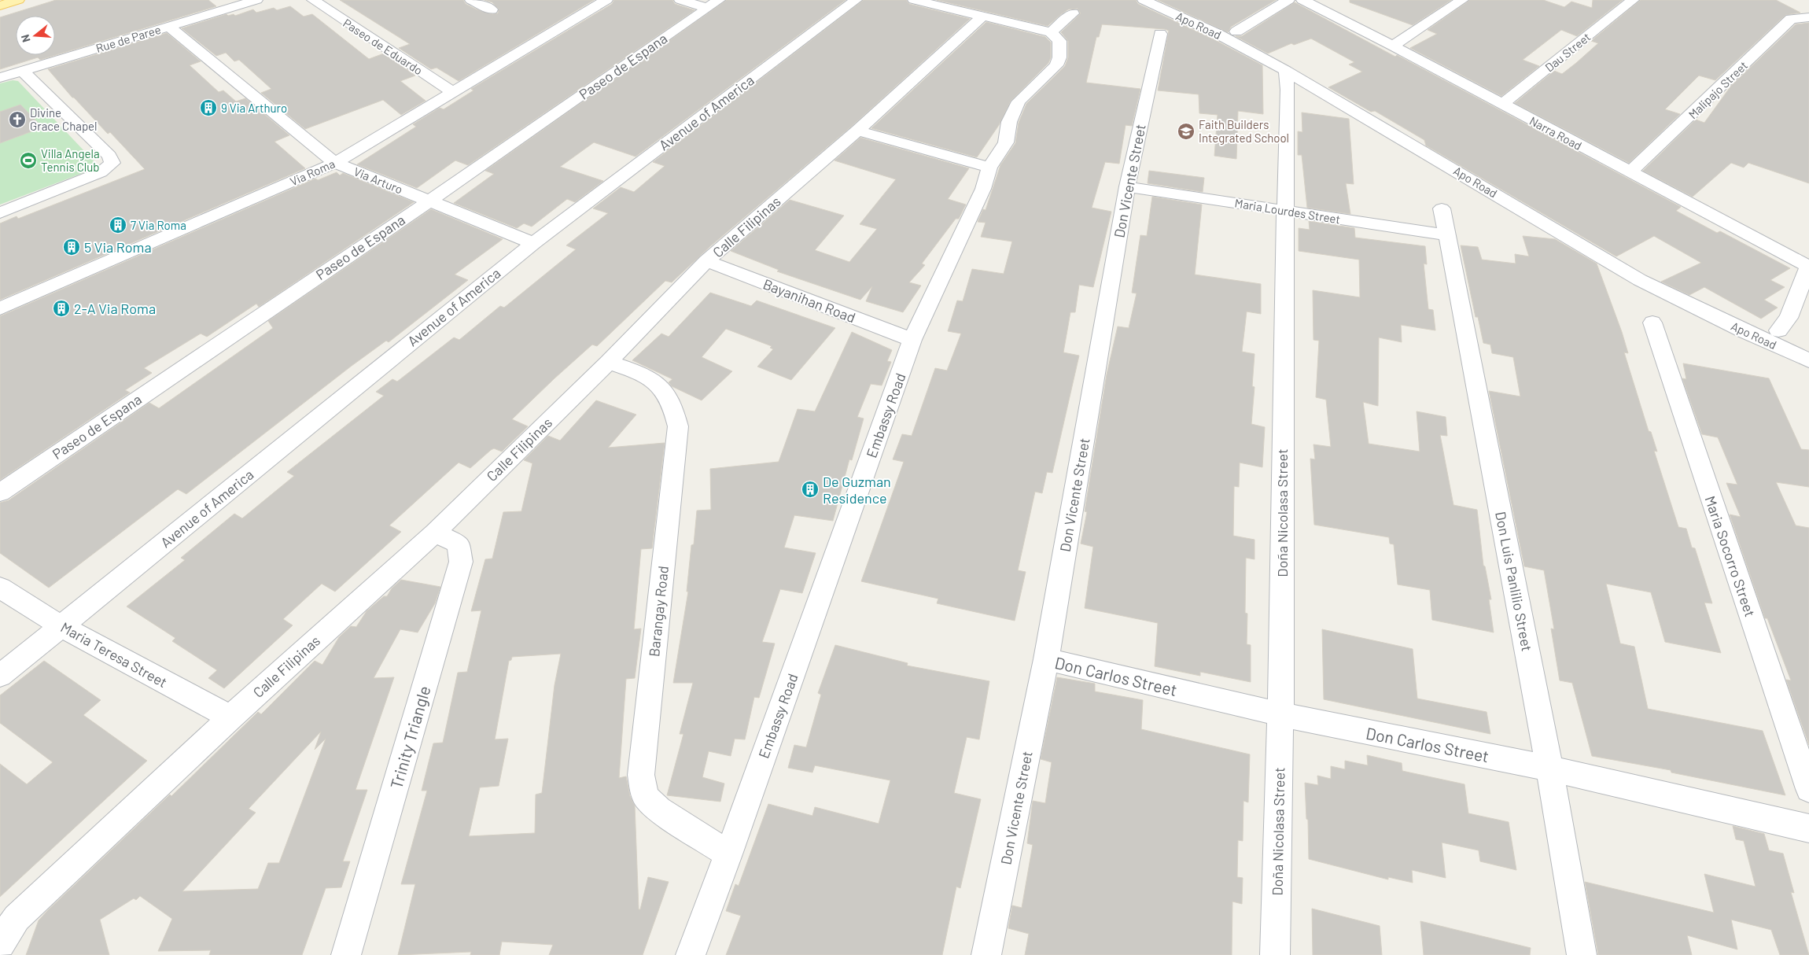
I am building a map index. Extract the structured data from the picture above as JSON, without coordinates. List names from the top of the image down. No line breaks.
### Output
{"streets":{"street":["Apo Road","Rue de Paree","Paseo de Eduardo","Dau Street","Paseo de Espana","Malipajo Street","Avenue of America","Narra Road","Via Roma","Via Arturo","Don Vicente Street","Maria Lourdes Street","Calle Filipinas","Bayanihan Road","Embassy Road","Doña Nicolasa Street","Maria Socorro Street","Don Luis Panlilio Street","Barangay Road","Maria Teresa Street","Don Carlos Street","Trinity Triangle"]},"crossings":[["Apo Road","Doña Nicolasa Street"],["Rue de Paree","Via Arturo"],["Paseo de Eduardo","Via Roma"],["Dau Street","Narra Road"],["Paseo de Espana","Via Arturo"],["Malipajo Street","Narra Road"],["Avenue of America","Via Arturo"],["Avenue of America","Maria Teresa Street"],["Via Roma","Via Arturo"],["Don Vicente Street","Maria Lourdes Street"],["Don Vicente Street","Don Carlos Street"],["Maria Lourdes Street","Doña Nicolasa Street"],["Maria Lourdes Street","Don Luis Panlilio Street"],["Calle Filipinas","Bayanihan Road"],["Calle Filipinas","Barangay Road"],["Calle Filipinas","Maria Teresa Street"],["Calle Filipinas","Trinity Triangle"],["Bayanihan Road","Embassy Road"],["Embassy Road","Barangay Road"],["Doña Nicolasa Street","Don Carlos Street"],["Don Luis Panlilio Street","Don Carlos Street"]],"places":{"building":["9 Via Arthuro","7 Via Roma","5 Via Roma","2-A Via Roma","De Guzman Residence"],"church":["Divine Grace Chapel"],"school or university":["Faith Builders Integrated School"],"sports":["Villa Angela Tennis Club"]},"north":"left"}
